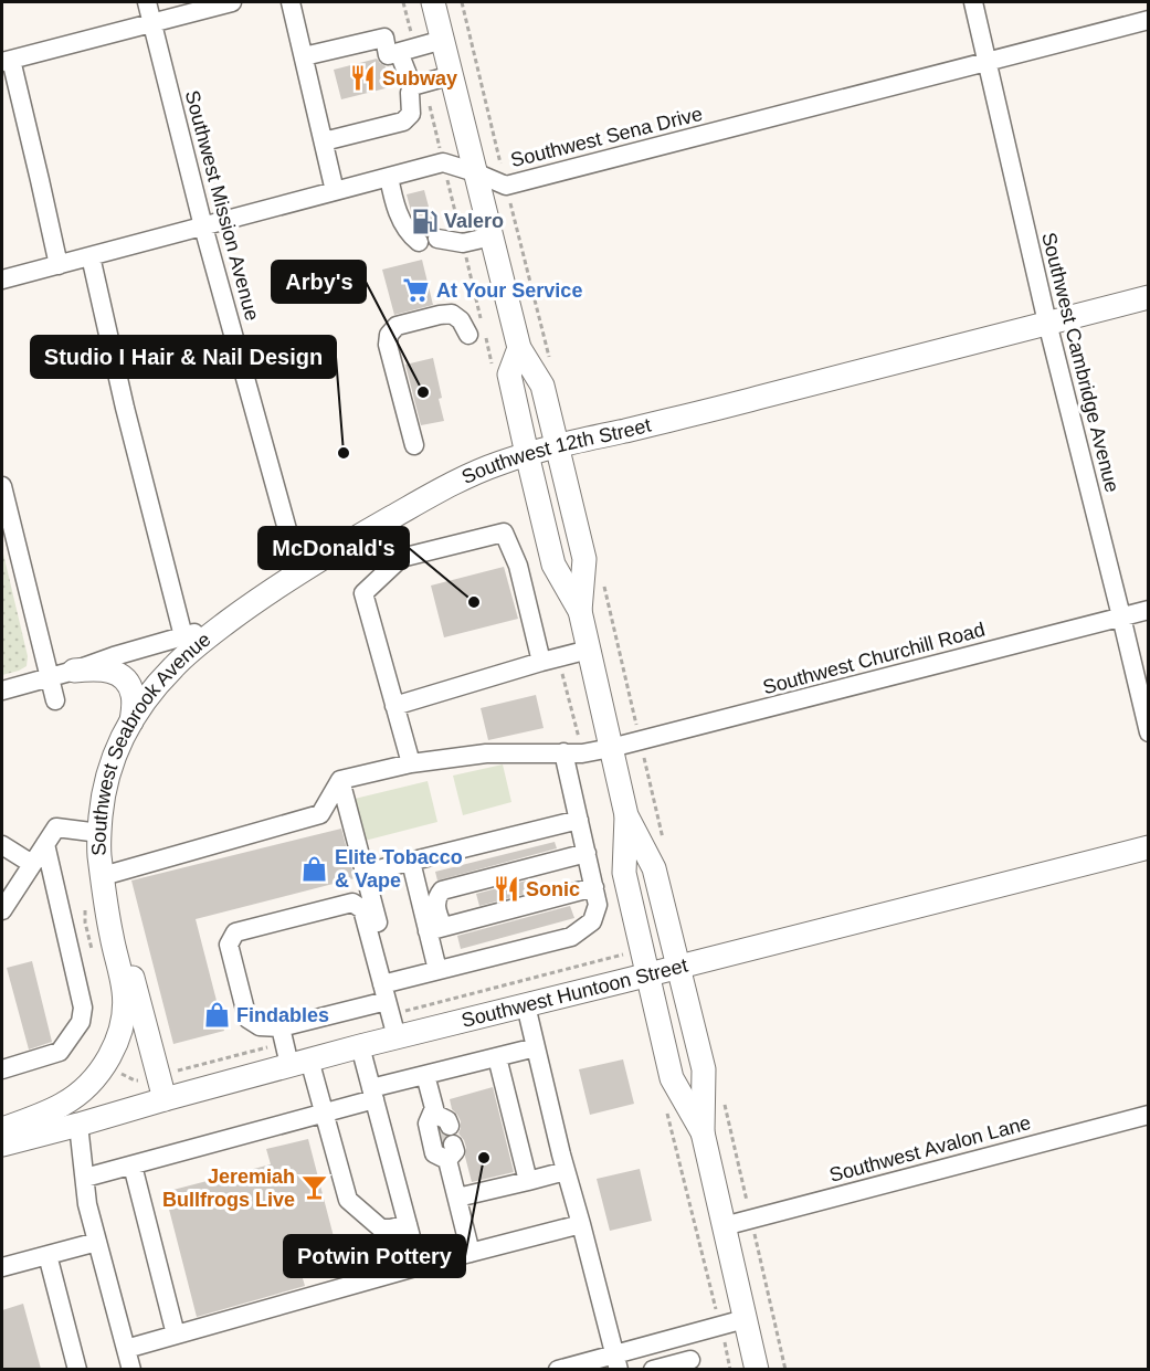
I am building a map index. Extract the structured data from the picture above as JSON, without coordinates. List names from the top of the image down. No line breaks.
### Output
{"streets":{"main road":["Southwest 12th Street","Southwest Seabrook Avenue","Southwest Huntoon Street"],"street":["Southwest Sena Drive","Southwest Mission Avenue","Southwest Cambridge Avenue","Southwest Churchill Road","Southwest Avalon Lane"]},"crossings":[["Southwest Sena Drive","Southwest Mission Avenue"],["Southwest Sena Drive","Southwest Cambridge Avenue"],["Southwest Mission Avenue","Southwest 12th Street"],["Southwest Cambridge Avenue","Southwest 12th Street"],["Southwest Cambridge Avenue","Southwest Churchill Road"],["Southwest 12th Street","Southwest Seabrook Avenue"],["Southwest Seabrook Avenue","Southwest Huntoon Street"]],"places":{"restaurant":["Subway","Sonic"],"fuel station":["Valero"],"supermarket":["At Your Service"],"other":["Arby's","Studio I Hair & Nail Design","McDonald's","Potwin Pottery"],"shop":["Elite Tobacco & Vape","Findables"],"bar":["Jeremiah Bullfrogs Live"]}}
